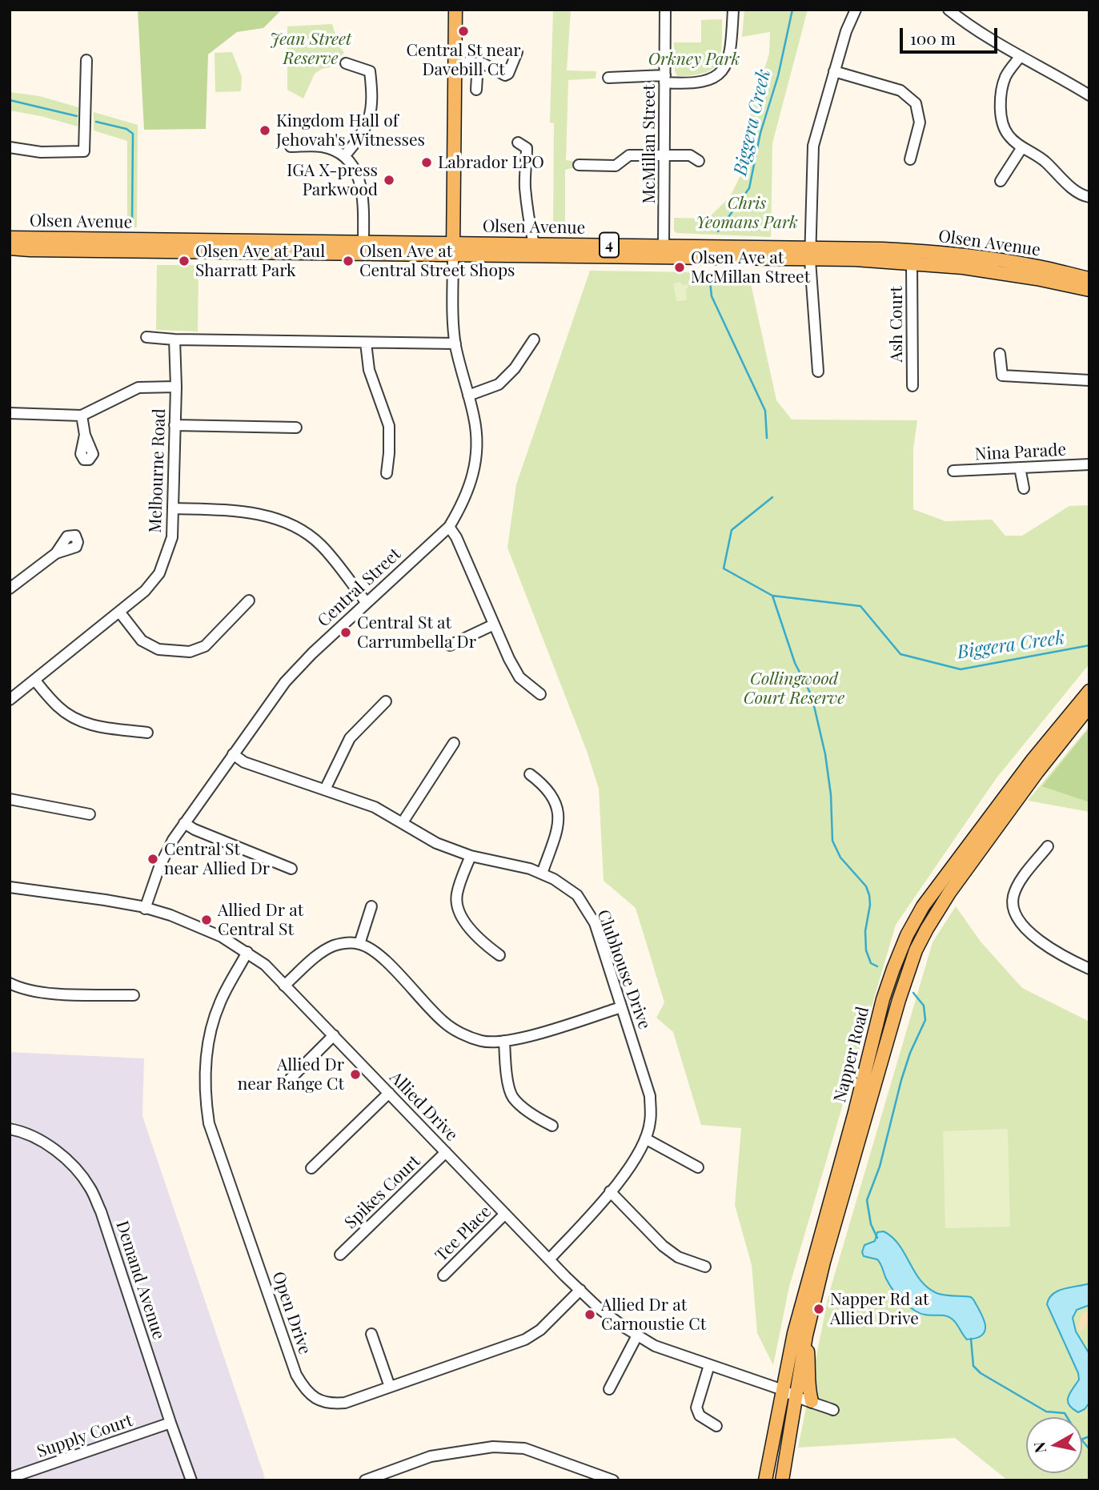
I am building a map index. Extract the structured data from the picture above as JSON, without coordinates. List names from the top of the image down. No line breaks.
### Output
{"streets":{"main road":["Olsen Avenue","4","Central Street","Napper Road"],"street":["McMillan Street","Ash Court","Nina Parade","Melbourne Road","Clubhouse Drive","Allied Drive","Spikes Court","Tee Place","Demand Avenue","Open Drive","Supply Court"]},"crossings":[["McMillan Street","Olsen Avenue"],["Olsen Avenue","Ash Court"],["Olsen Avenue","Central Street"],["Central Street","Clubhouse Drive"],["Central Street","Allied Drive"],["Clubhouse Drive","Allied Drive"],["Napper Road","Allied Drive"],["Allied Drive","Spikes Court"],["Allied Drive","Tee Place"],["Allied Drive","Open Drive"],["Demand Avenue","Supply Court"]],"water":["Biggera Creek"],"parks":["Jean Street Reserve","Orkney Park","Chris Yeomans Park","Collingwood Court Reserve"],"places":["Central St near Davebill Ct","Kingdom Hall of Jehovah's Witnesses","Labrador LPO","IGA X-press Parkwood","Olsen Ave at Paul Sharratt Park","Olsen Ave at Central Street Shops","Olsen Ave at McMillan Street","Central St at Carrumbella Dr","Central St near Allied Dr","Allied Dr at Central St","Allied Dr near Range Ct","Napper Rd at Allied Drive","Allied Dr at Carnoustie Ct"],"scale_bar":"100 m","north":"left"}
